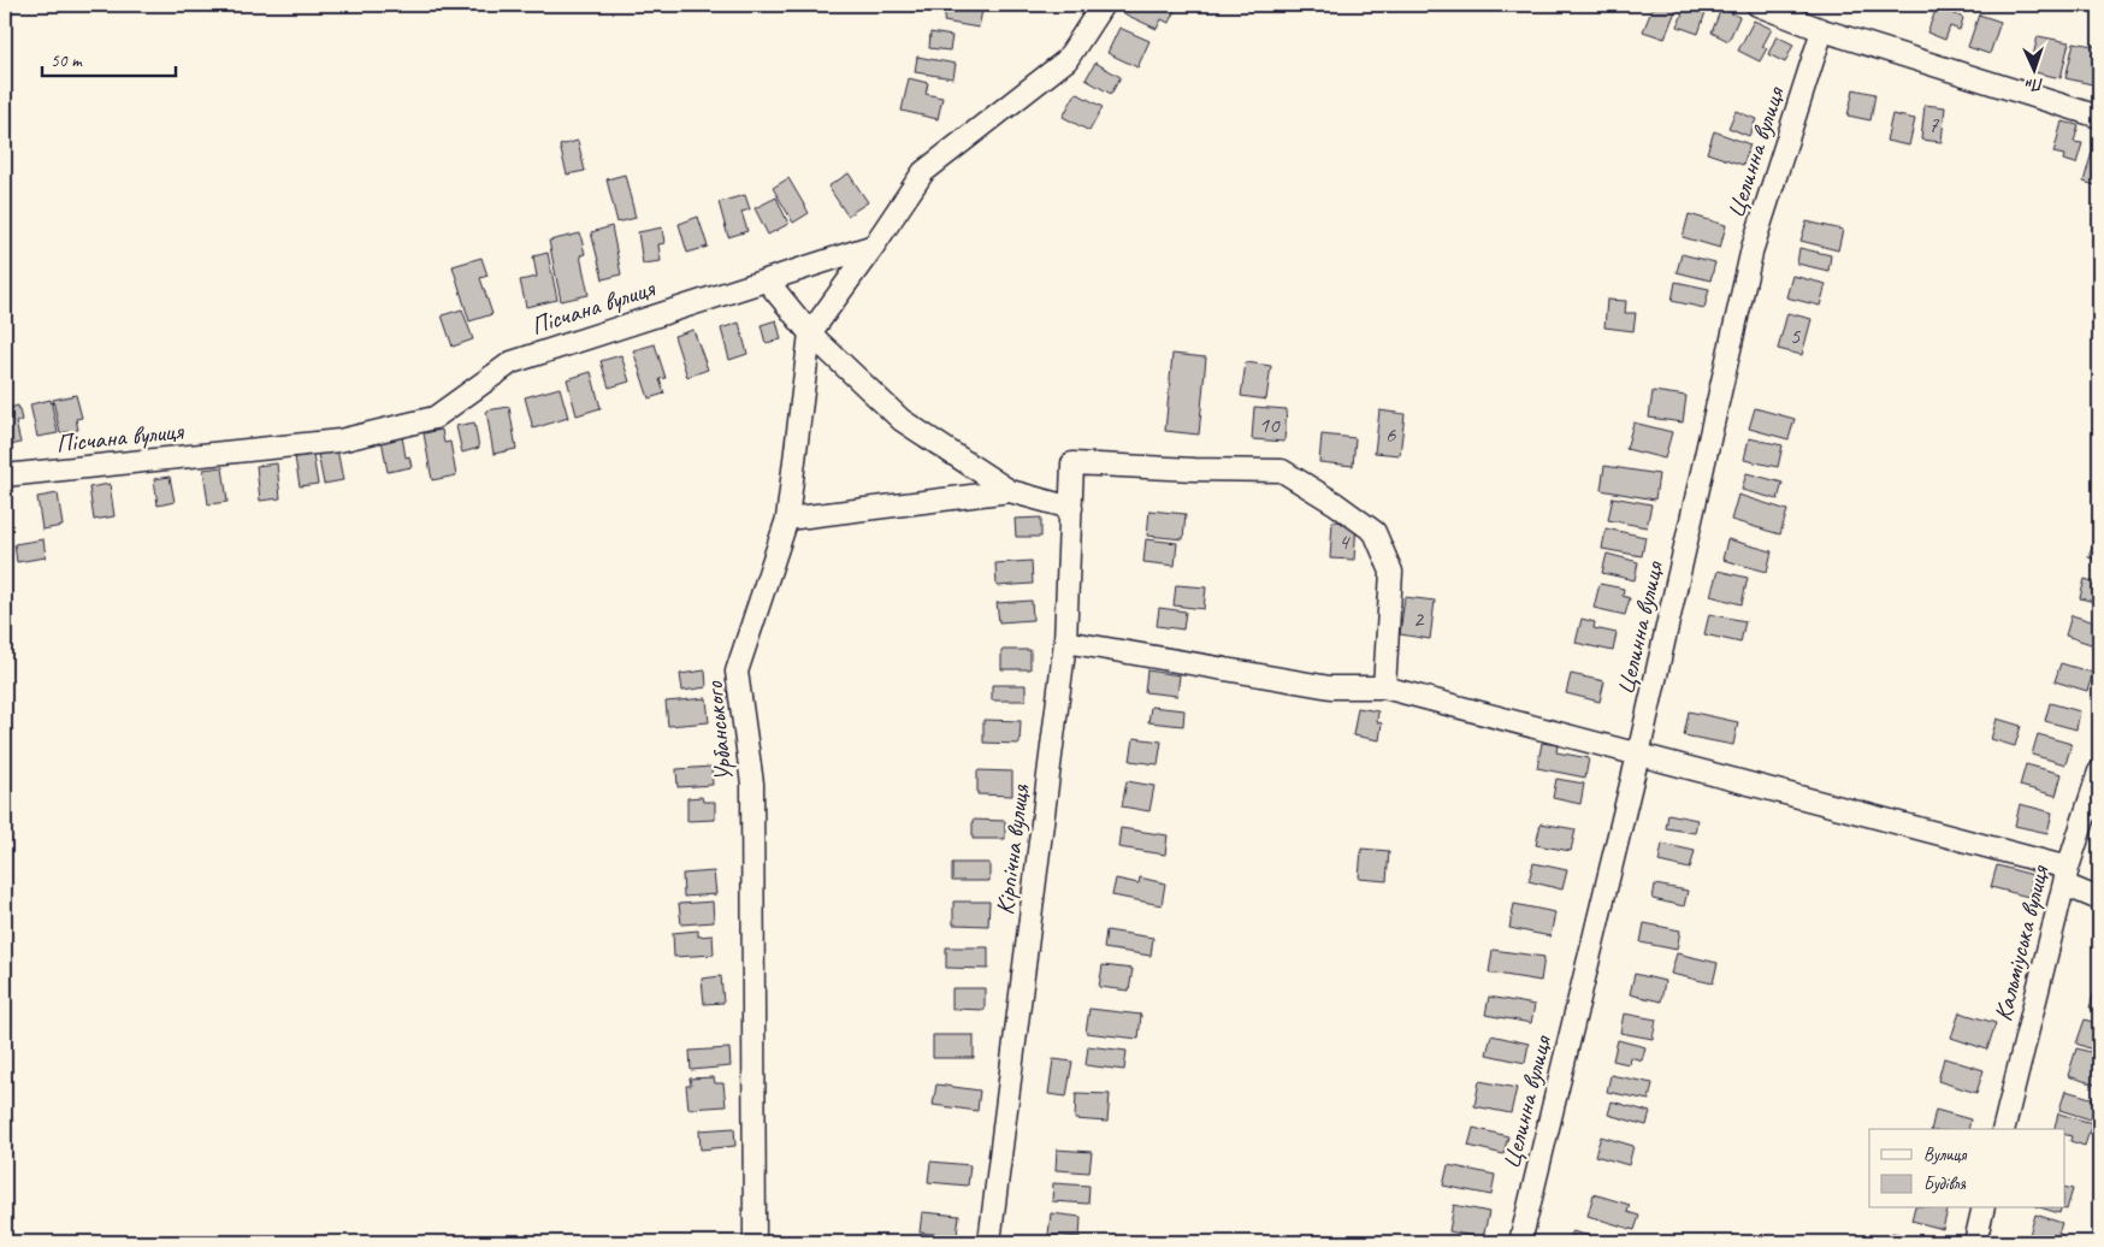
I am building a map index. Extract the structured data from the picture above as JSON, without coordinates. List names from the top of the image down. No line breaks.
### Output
{"streets":{"street":["Целинна вулиця","Пiсчана вулиця","Урбанського","Кiрпiчна вулиця","Кальміуська вулиця"]},"crossings":[["Пiсчана вулиця","Урбанського"]],"house_numbers":["7","5","10","6","4","2"],"legend":["Вулиця","Будівля"],"scale_bar":"50 m","north":"bottom"}
